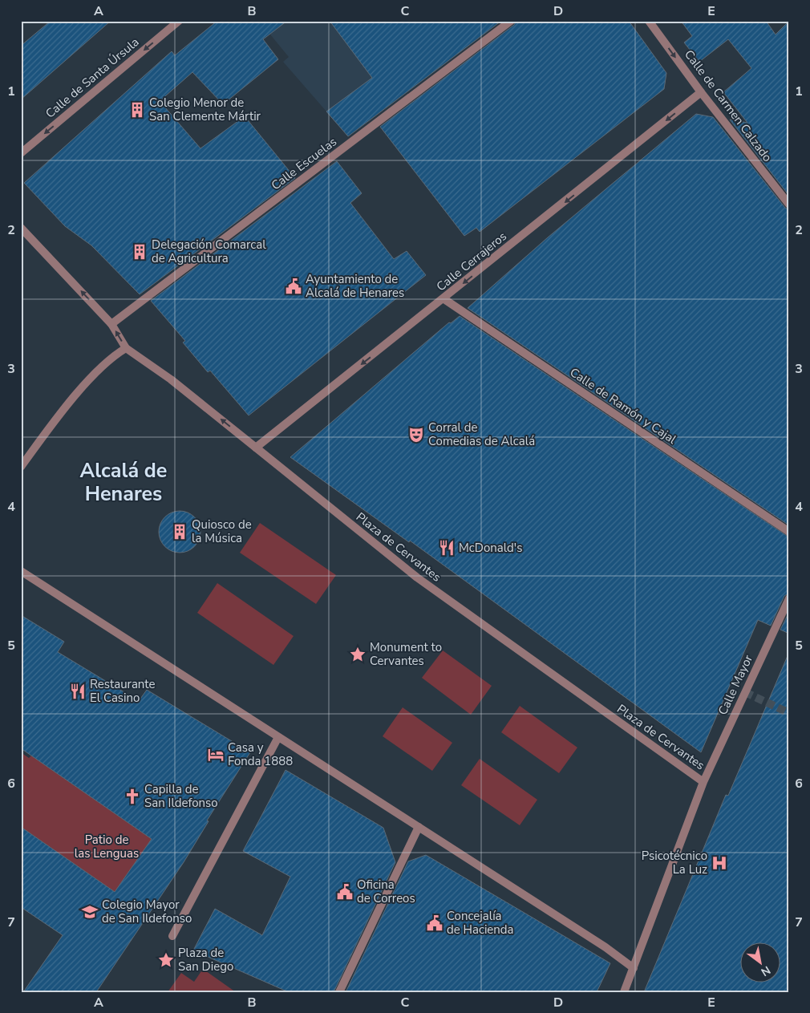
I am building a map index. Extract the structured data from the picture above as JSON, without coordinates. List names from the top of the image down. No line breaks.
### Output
{"streets":{"street":["Calle de Santa Úrsula","Calle de Carmen Calzado","Calle Escuelas","Calle Cerrajeros","Calle de Ramón y Cajal","Plaza de Cervantes","Calle Mayor"]},"crossings":[["Calle de Carmen Calzado","Calle Cerrajeros"],["Calle Cerrajeros","Calle de Ramón y Cajal"],["Calle Cerrajeros","Plaza de Cervantes"],["Plaza de Cervantes","Calle Mayor"]],"one_way":["Calle de Santa Úrsula","Calle de Carmen Calzado","Calle Cerrajeros"],"districts":["Alcalá de Henares"],"parks":["Patio de las Lenguas"],"places":{"building":["Colegio Menor de San Clemente Mártir","Delegación Comarcal de Agricultura","Quiosco de la Música"],"public building":["Ayuntamiento de Alcalá de Henares","Oficina de Correos","Concejalía de Hacienda"],"theatre":["Corral de Comedias de Alcalá"],"restaurant":["McDonald's","Restaurante El Casino"],"place":["Monument to Cervantes","Plaza de San Diego"],"hotel":["Casa y Fonda 1888"],"church":["Capilla de San Ildefonso"],"hospital":["Psicotécnico La Luz"],"school or university":["Colegio Mayor de San Ildefonso"]},"north":"bottom right","grid":{"columns":["A","B","C","D","E"],"rows":["1","2","3","4","5","6","7"]}}
